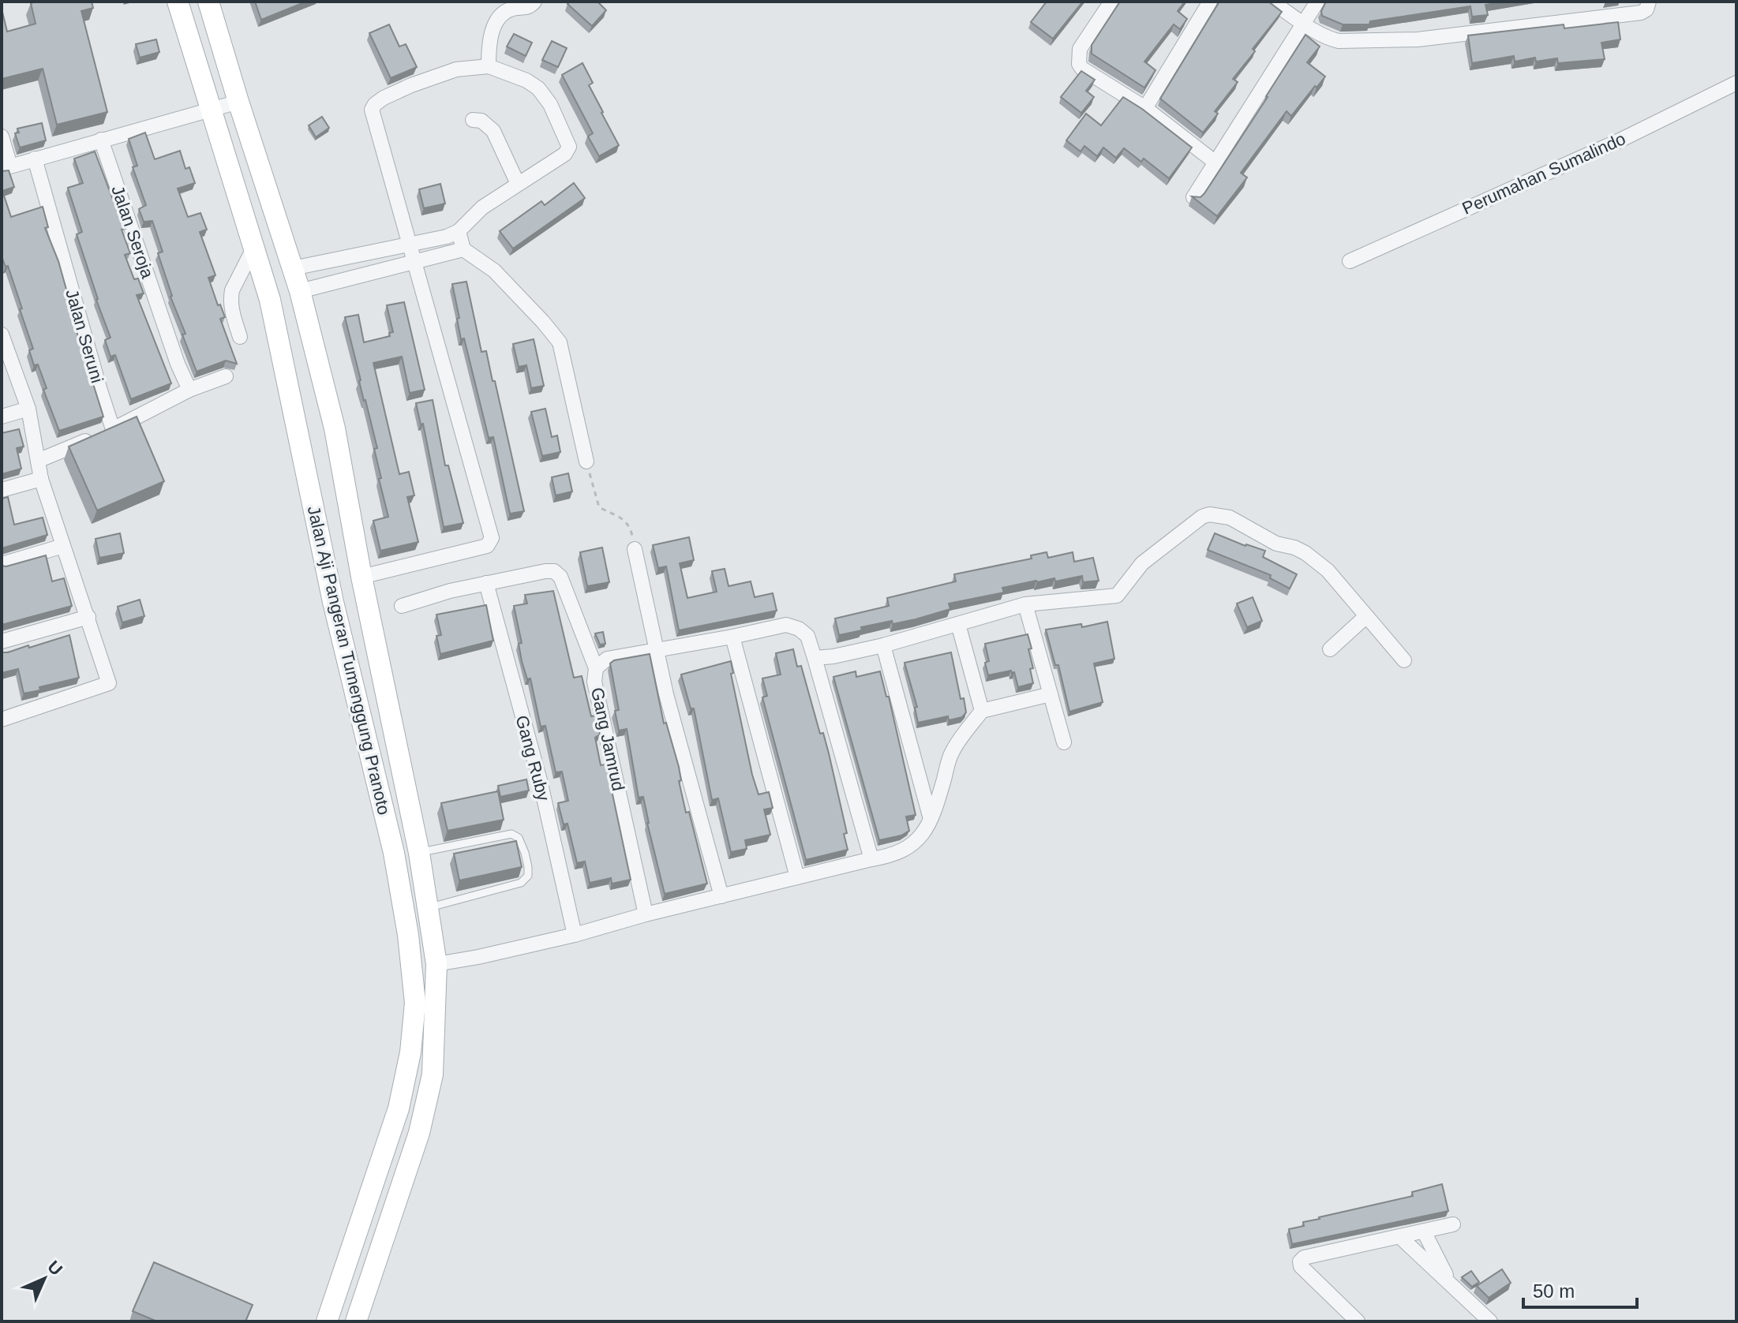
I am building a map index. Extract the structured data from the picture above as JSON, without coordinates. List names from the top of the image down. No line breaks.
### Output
{"streets":{"main road":["Jalan Aji Pangeran Tumenggung Pranoto"],"street":["Perumahan Sumalindo","Jalan Seroja","Jalan Seruni","Gang Jamrud","Gang Ruby"]},"crossings":[["Gang Jamrud","Gang Ruby"]],"scale_bar":"50 m","north":"top right"}
